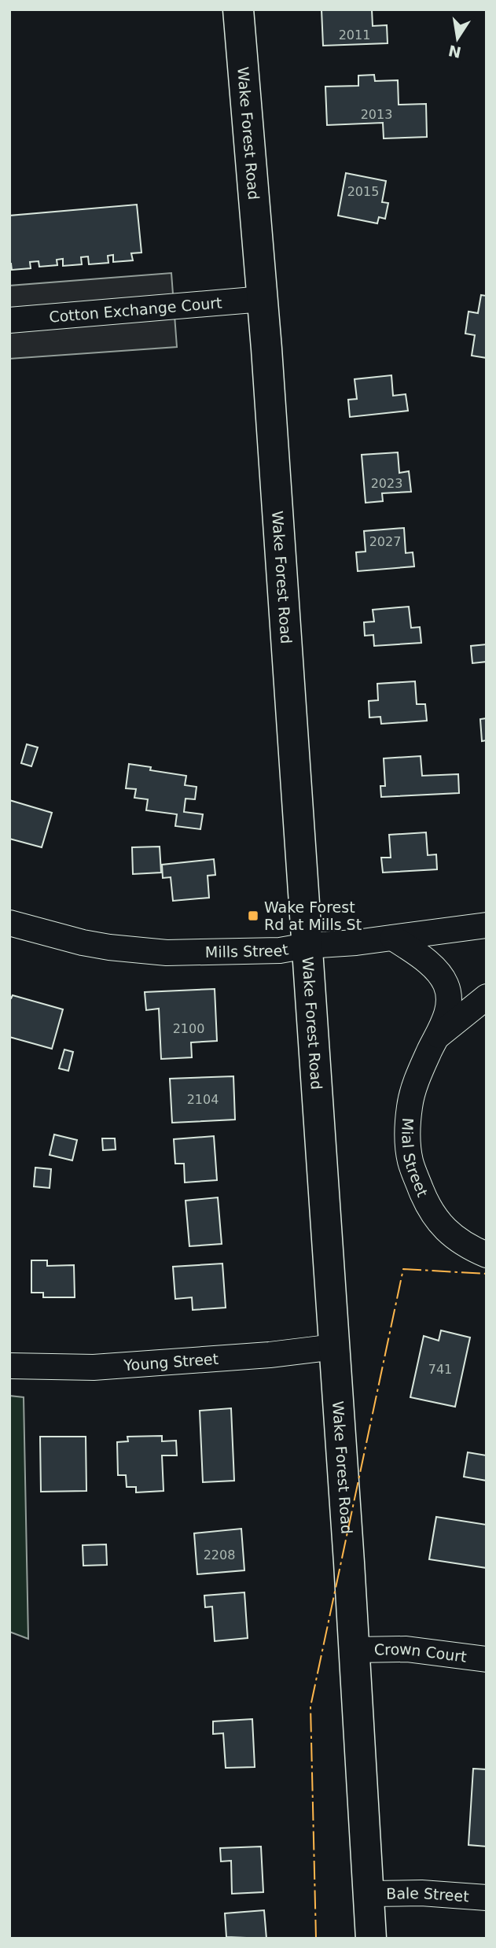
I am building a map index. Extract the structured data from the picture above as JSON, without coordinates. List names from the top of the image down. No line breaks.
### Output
{"streets":{"main road":["Wake Forest Road"],"street":["Cotton Exchange Court","Mills Street","Mial Street","Young Street","Crown Court","Bale Street"]},"crossings":[["Wake Forest Road","Cotton Exchange Court"],["Wake Forest Road","Mills Street"],["Wake Forest Road","Young Street"],["Wake Forest Road","Crown Court"],["Wake Forest Road","Bale Street"],["Mills Street","Mial Street"]],"places":{"transit":["Wake Forest Rd at Mills St"]},"house_numbers":["2011","2013","2015","2023","2027","2100","2104","741","2208"],"north":"bottom"}
